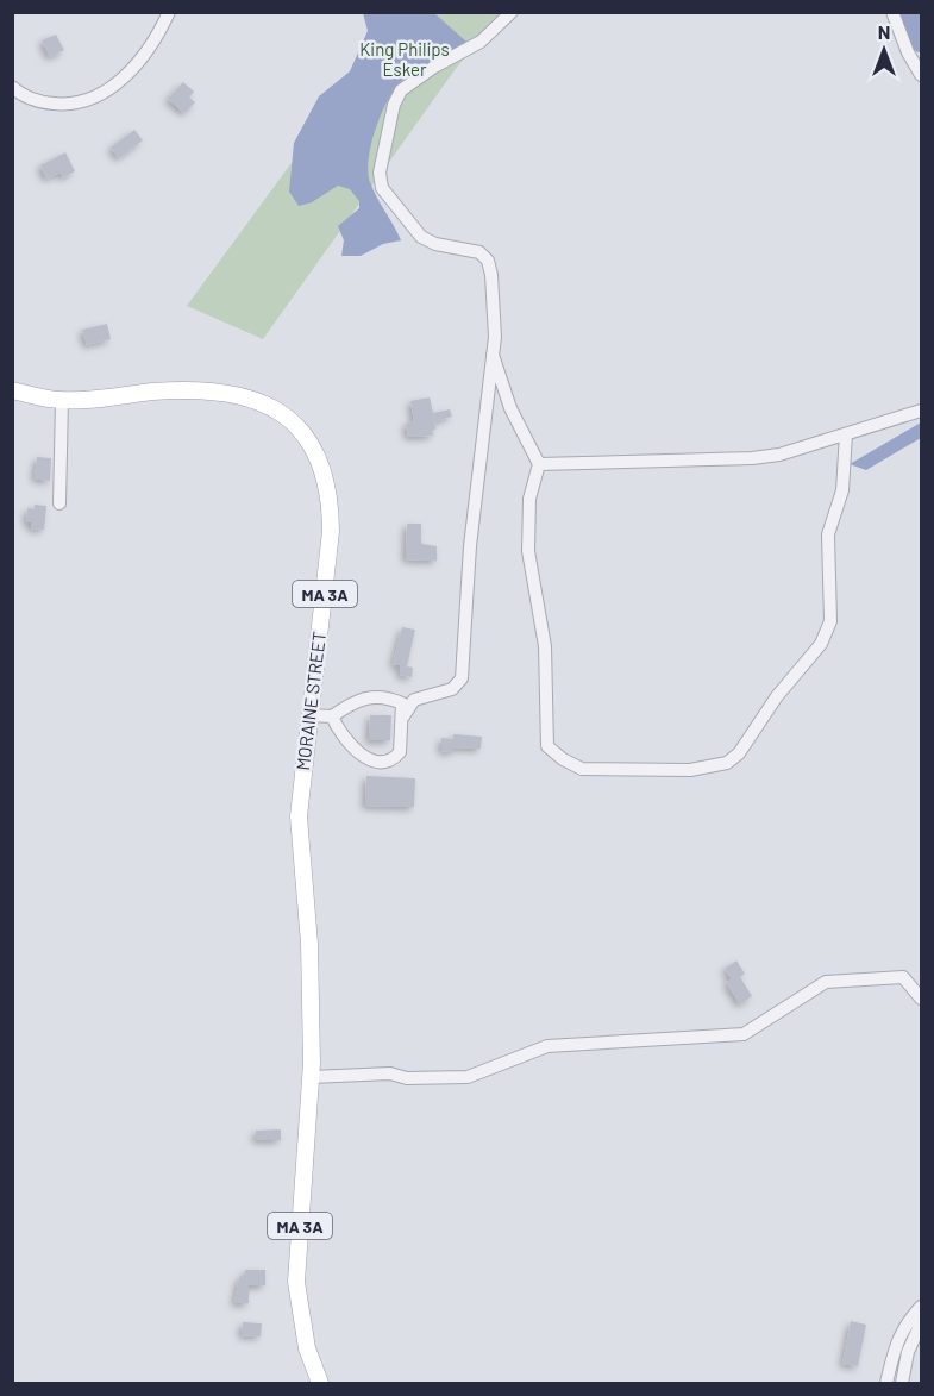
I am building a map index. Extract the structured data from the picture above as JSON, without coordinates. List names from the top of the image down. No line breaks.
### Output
{"streets":{"main road":["MA 3A","MORAINE STREET"]},"crossings":[["MA 3A","MORAINE STREET"]],"parks":["King Philips Esker"],"north":"top"}
